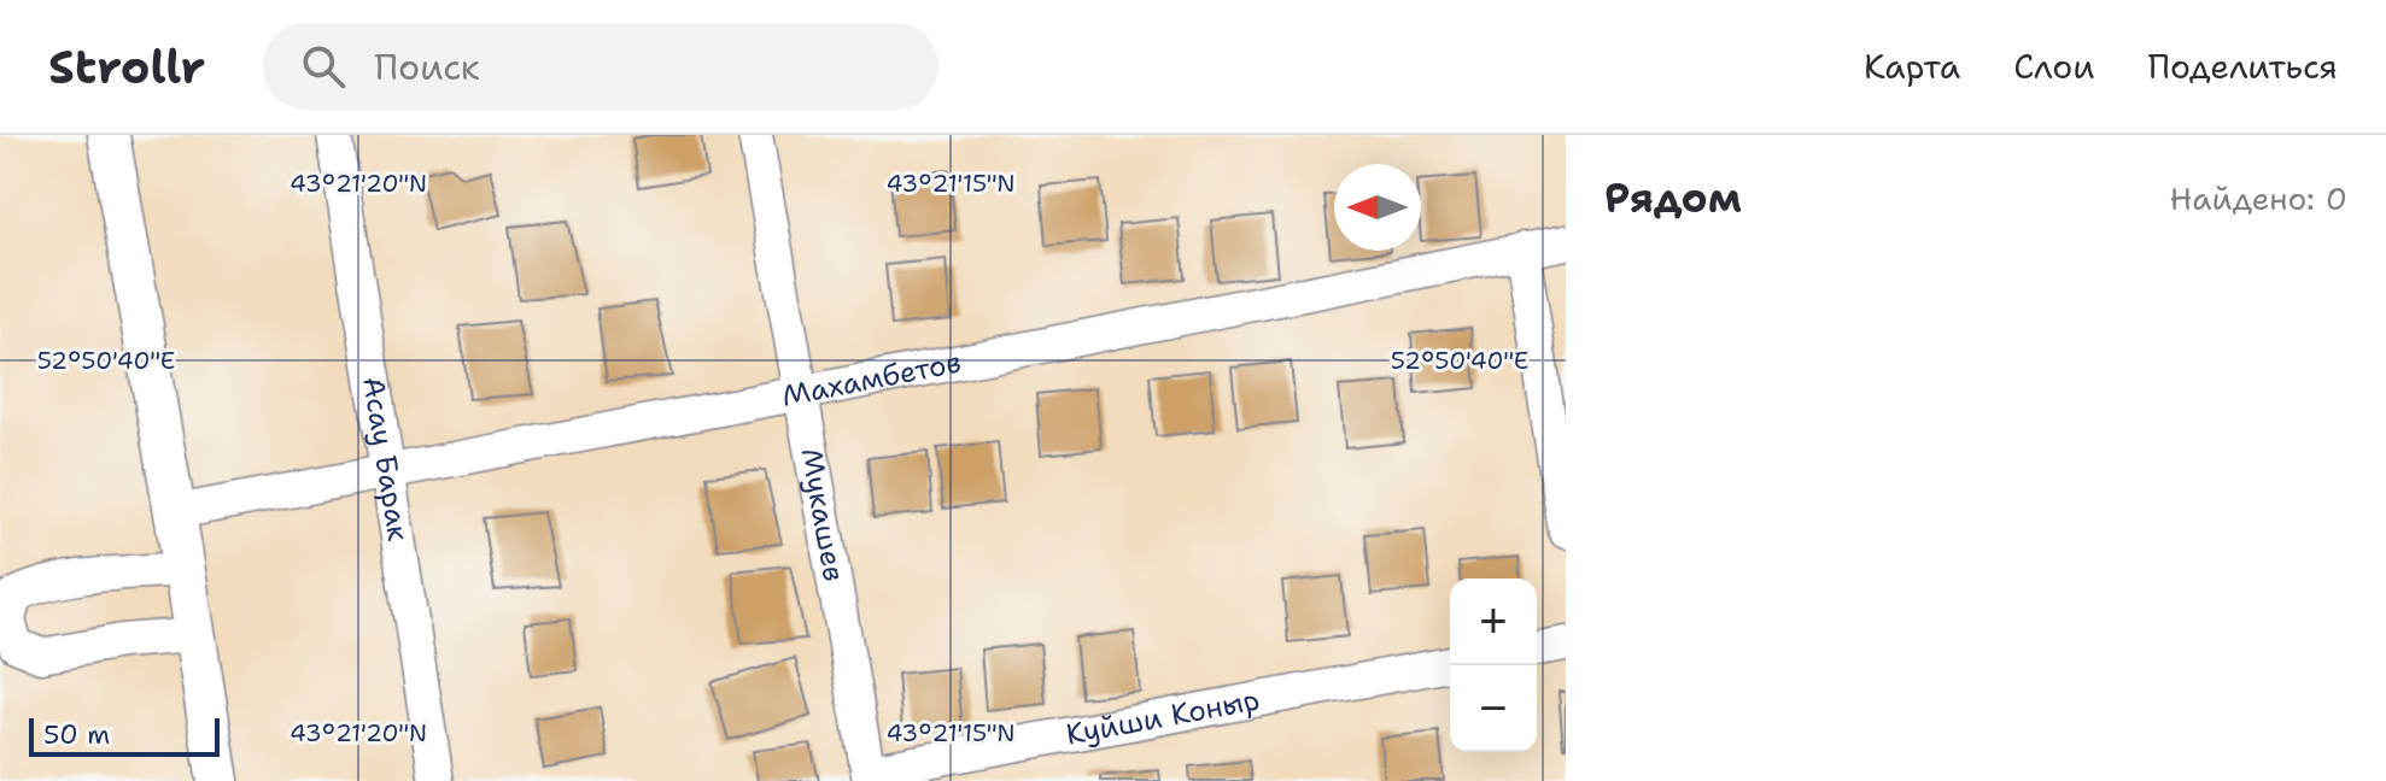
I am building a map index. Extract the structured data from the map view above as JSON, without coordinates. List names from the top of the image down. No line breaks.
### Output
{"streets":{"street":["Махамбетов","Асау Барак","Мукашев","Куйши Коныр"]},"crossings":[["Махамбетов","Асау Барак"],["Махамбетов","Мукашев"],["Мукашев","Куйши Коныр"]],"scale_bar":"50 m","north":"left","page":{"header":"Strollr","search":"Поиск","nav":["Карта","Слои","Поделиться"],"heading":["Рядом","Найдено: 0"],"map_buttons":["+","−"],"scale":"50 m"},"coordinates":["43°21'20\"N","43°21'15\"N","52°50'40\"E"]}
